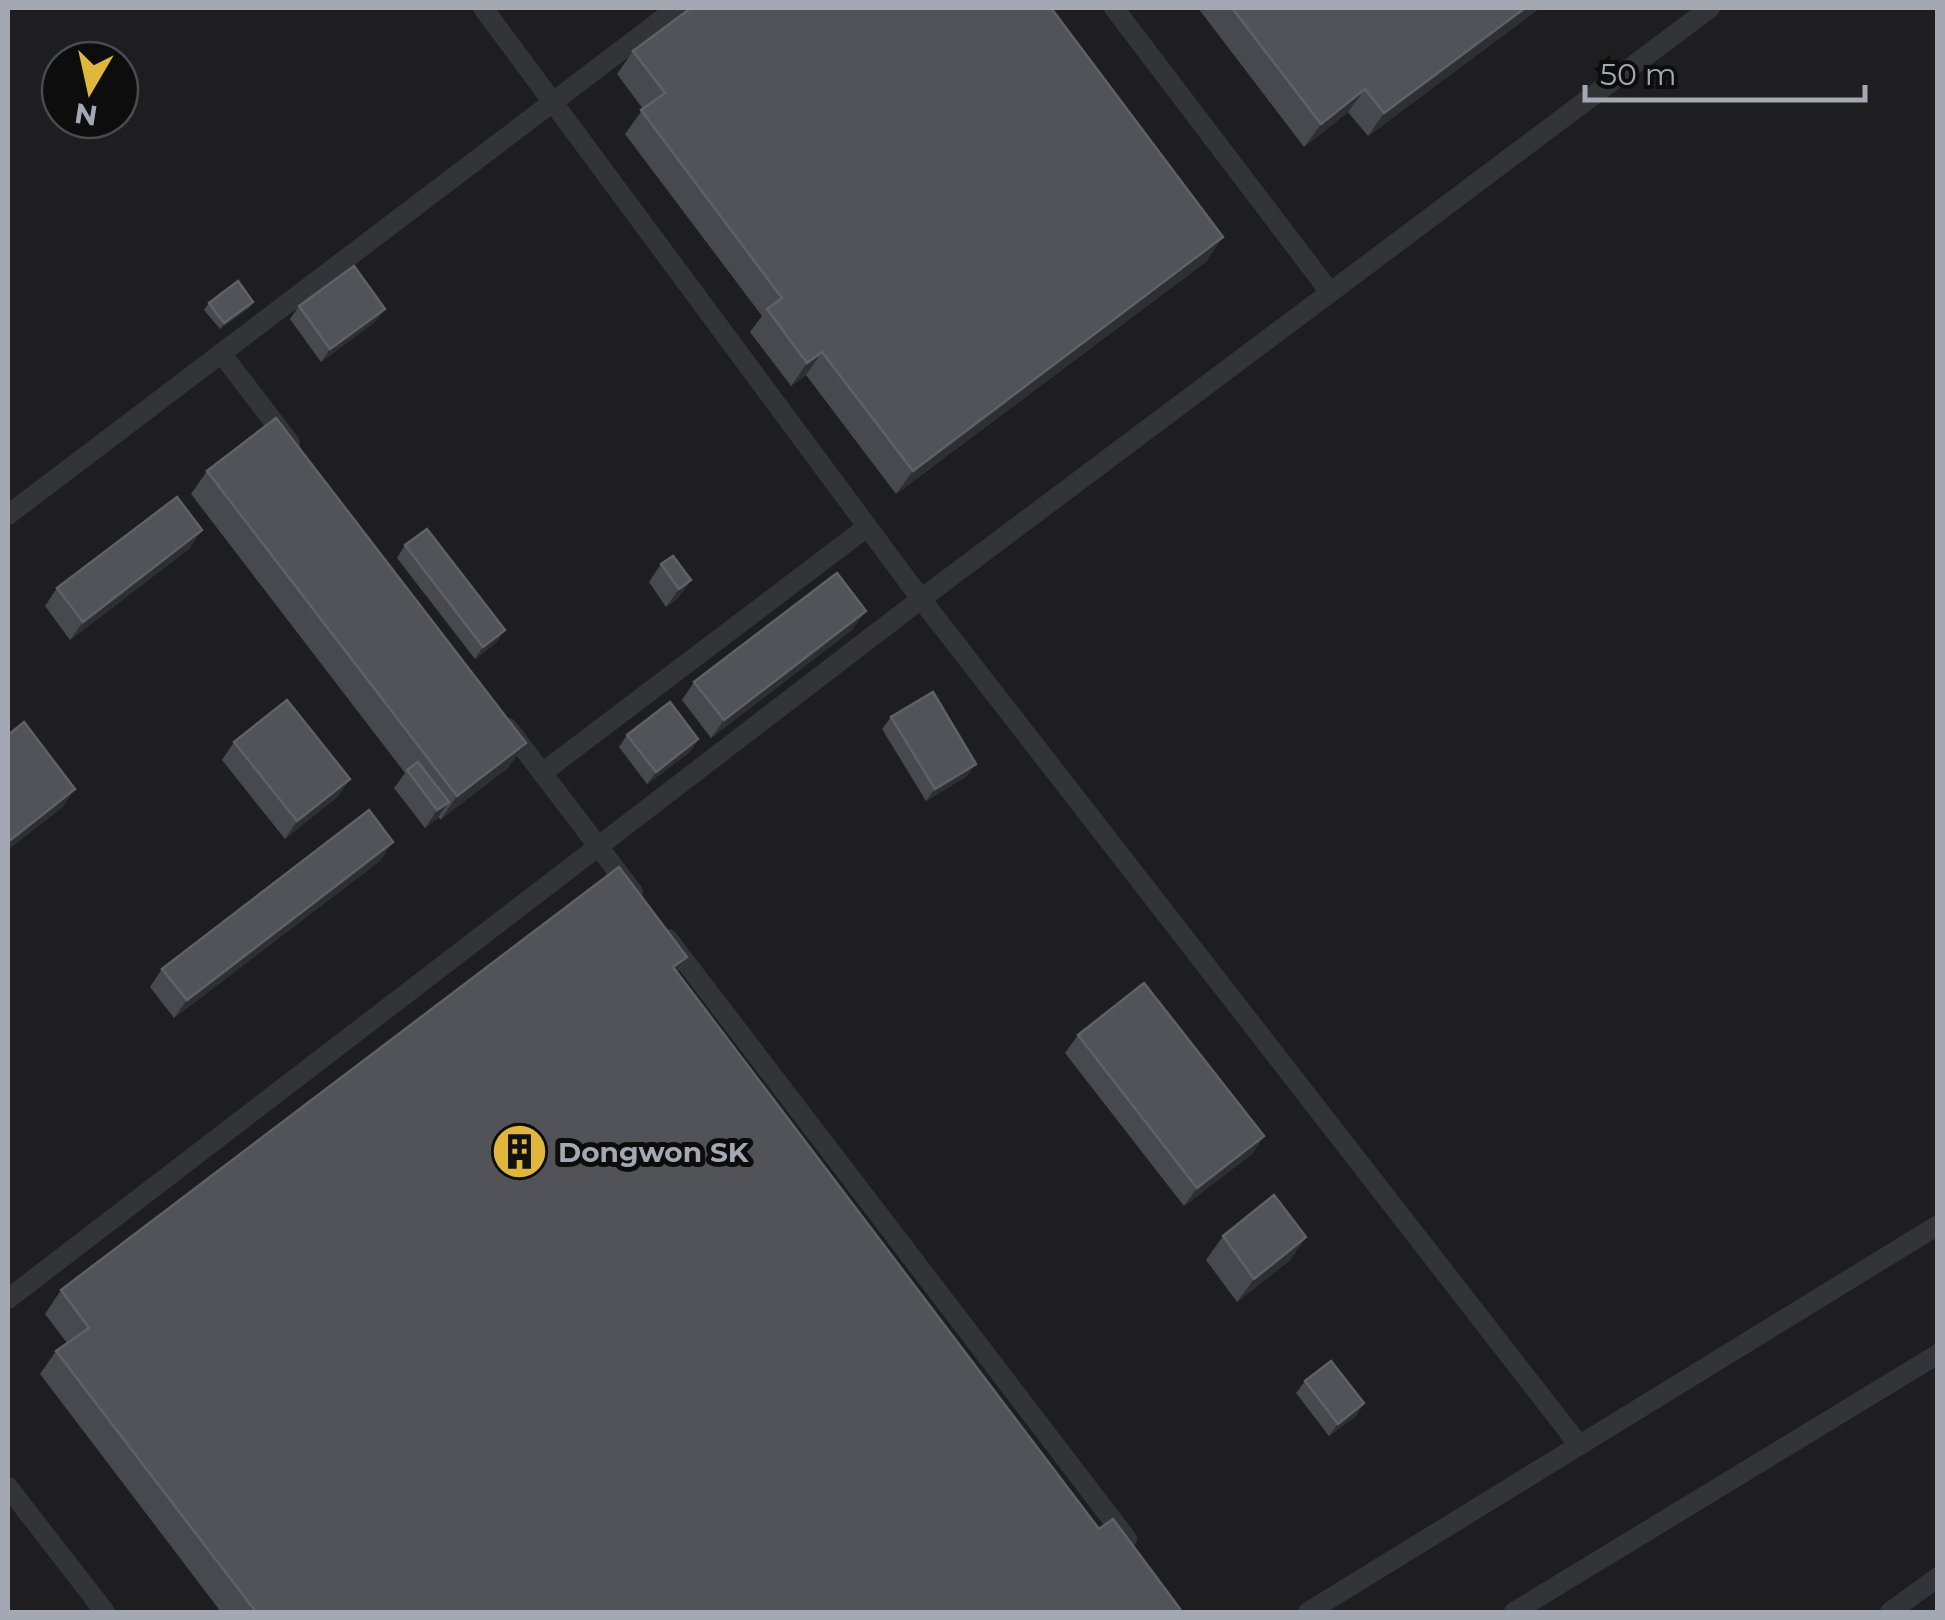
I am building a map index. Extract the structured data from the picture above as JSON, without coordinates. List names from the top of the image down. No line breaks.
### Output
{"places":{"building":["Dongwon SK"]},"scale_bar":"50 m","north":"bottom"}
